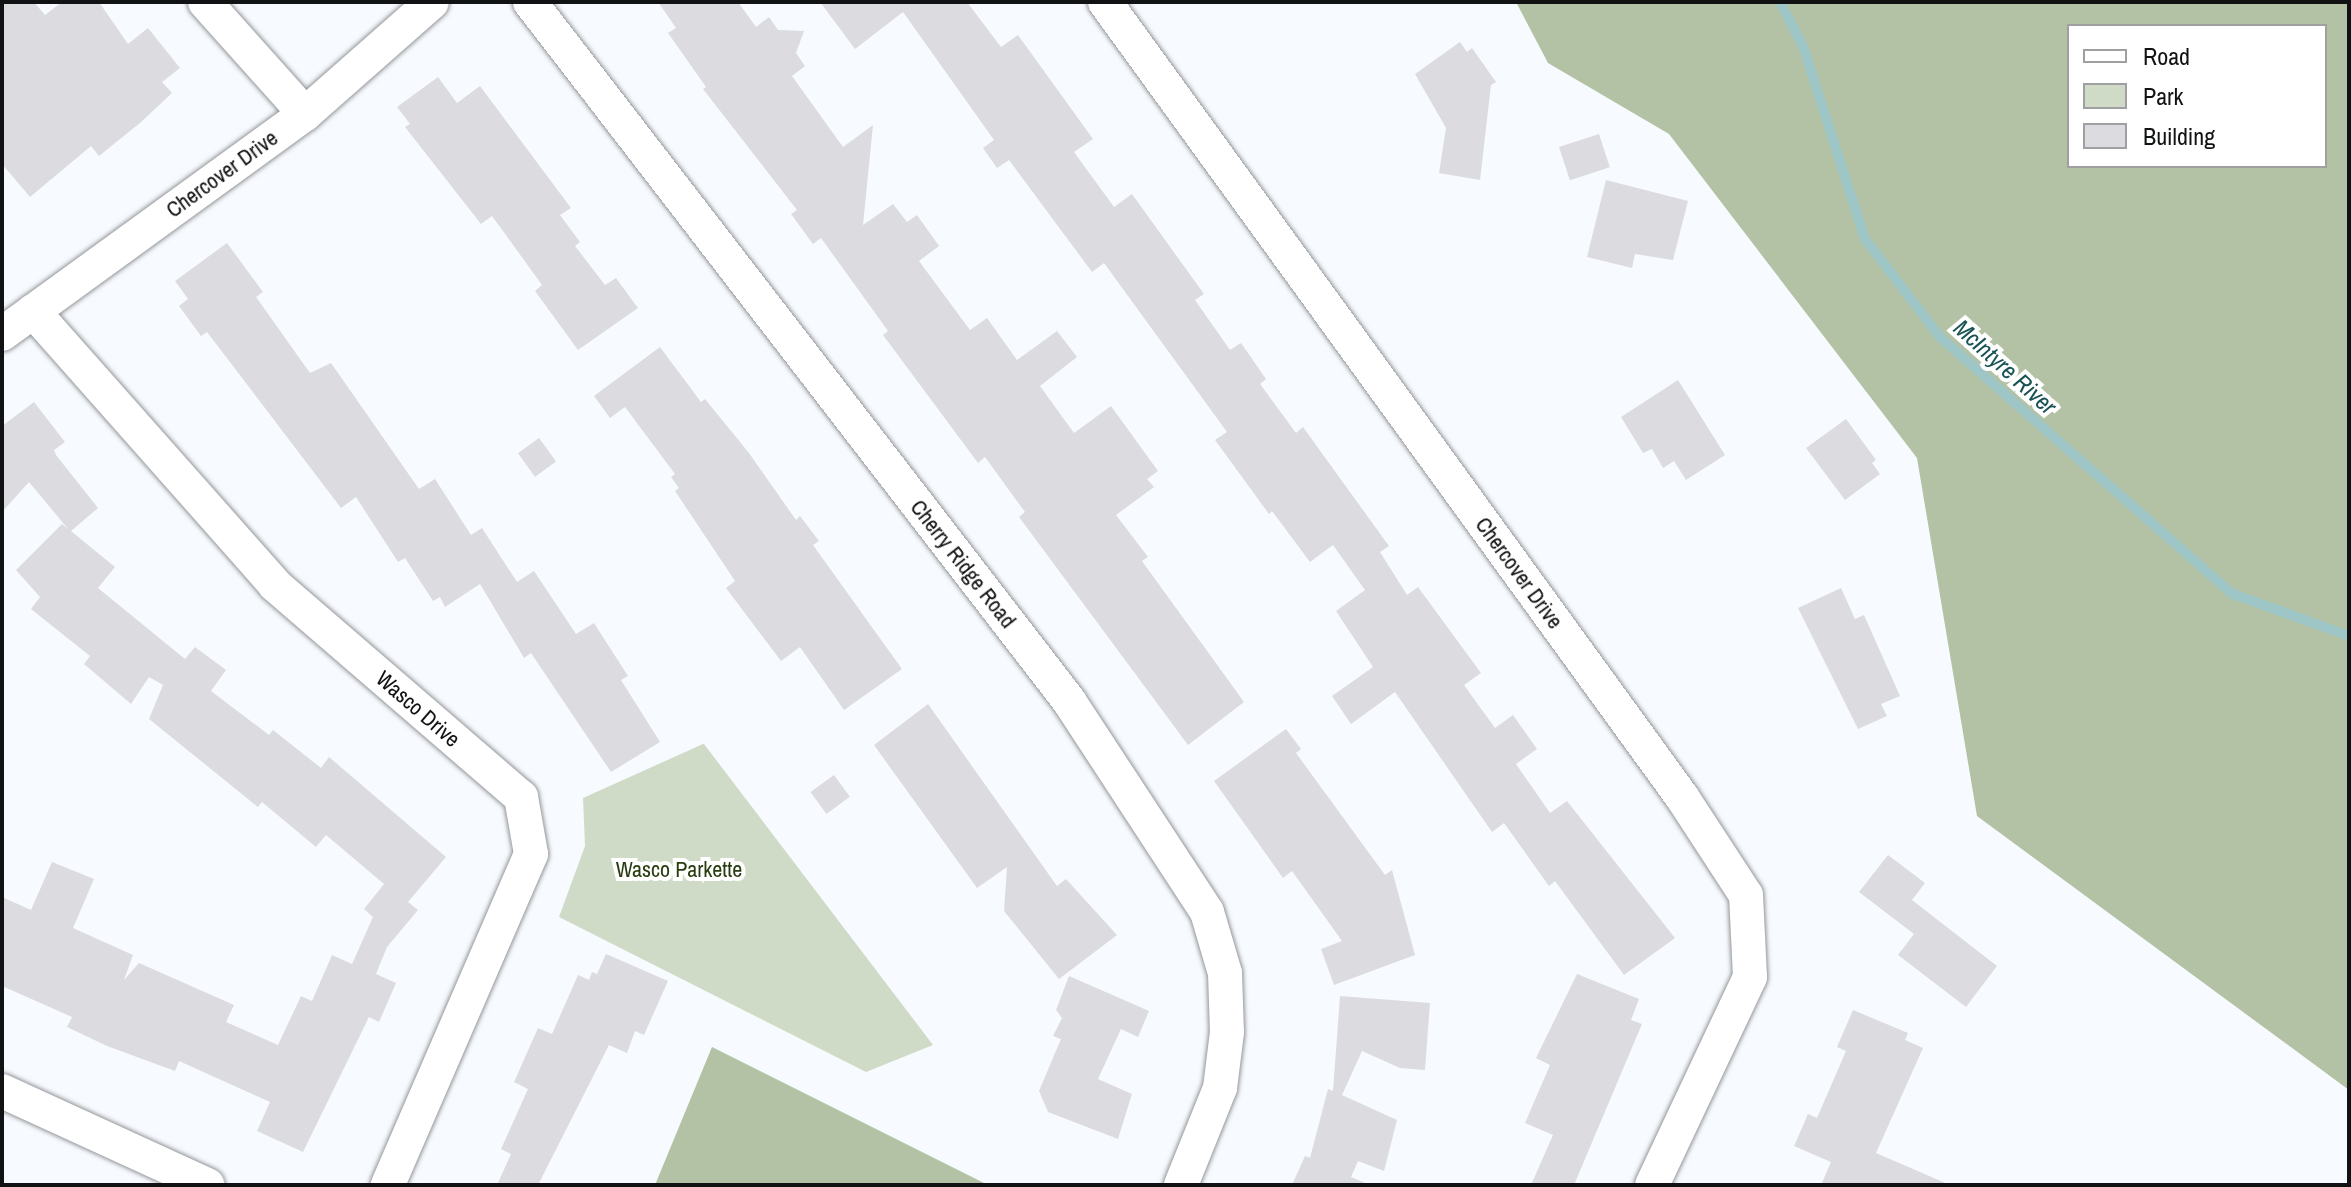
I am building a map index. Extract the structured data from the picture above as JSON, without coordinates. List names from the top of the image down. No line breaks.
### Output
{"streets":{"street":["Chercover Drive","Cherry Ridge Road","Wasco Drive"]},"crossings":[["Chercover Drive","Wasco Drive"]],"water":["McIntyre River"],"parks":["Wasco Parkette"],"legend":["Road","Park","Building"]}
